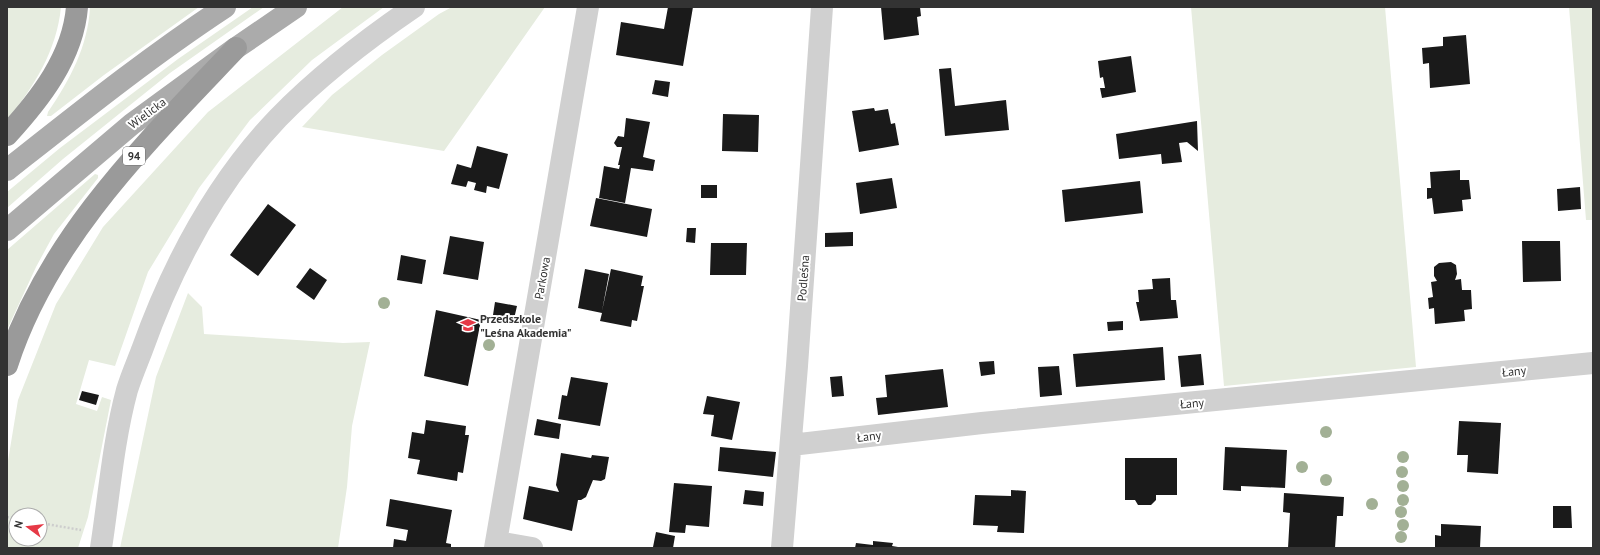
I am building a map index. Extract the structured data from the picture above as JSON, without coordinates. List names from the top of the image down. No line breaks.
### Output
{"streets":{"highway":["94"],"main road":["Wielicka"],"street":["Parkowa","Podleśna","Łany"]},"crossings":[["Wielicka","94"],["Podleśna","Łany"]],"places":{"school or university":["Przedszkole \"Leśna Akademia\""]},"north":"left"}
